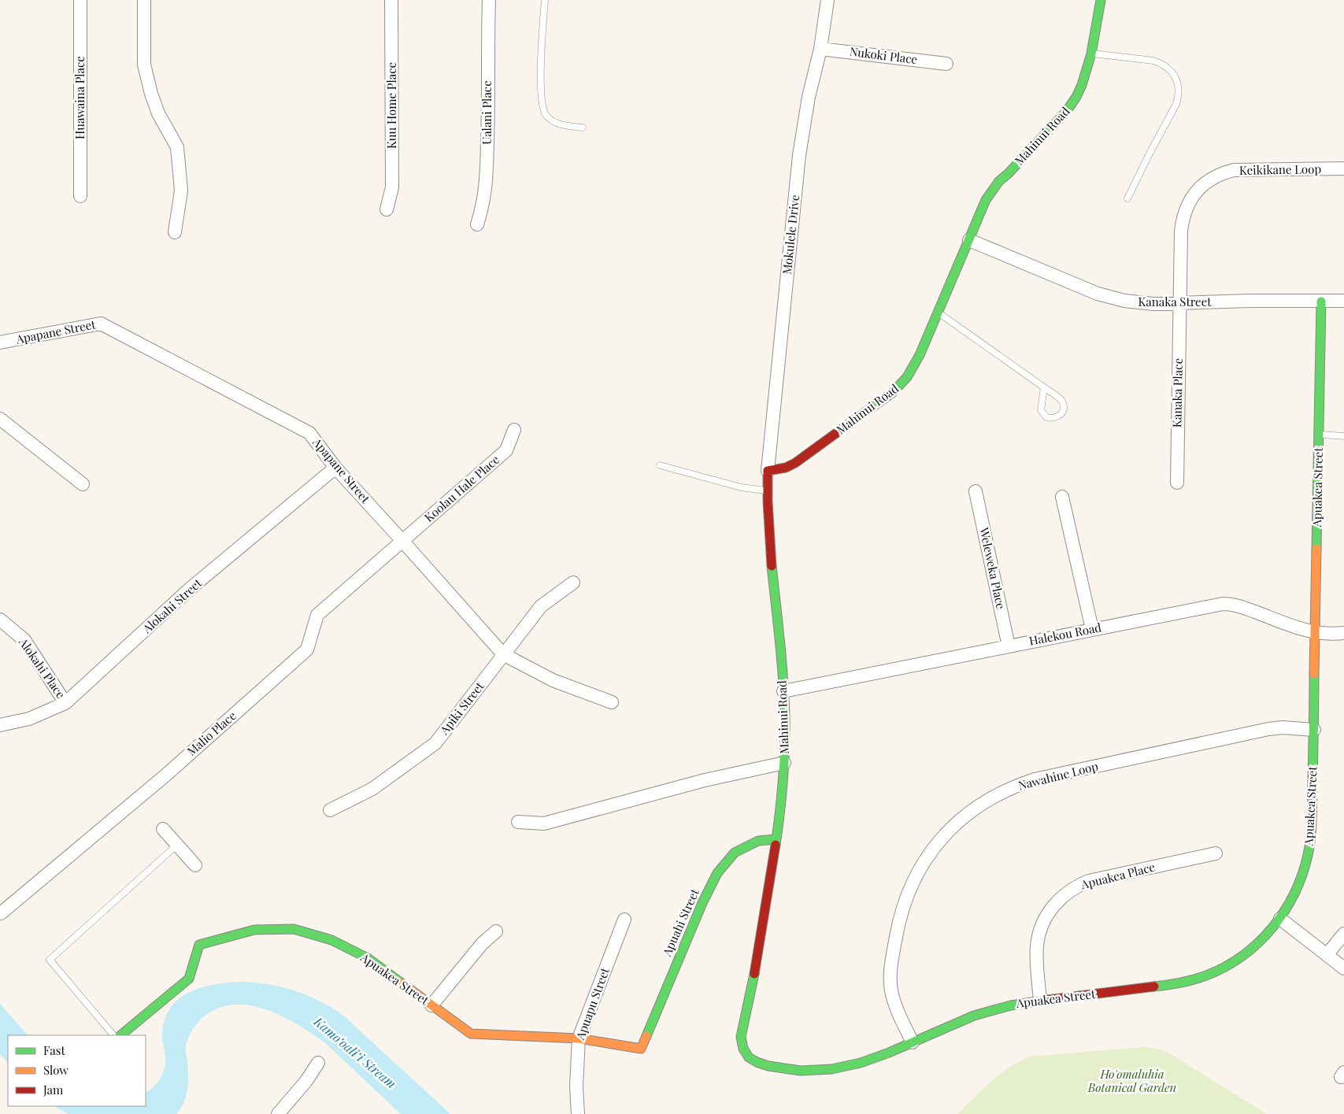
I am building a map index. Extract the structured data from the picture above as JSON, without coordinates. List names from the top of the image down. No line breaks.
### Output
{"streets":{"street":["Nukoki Place","Huawaina Place","Kuu Home Place","Ualani Place","Mahinui Road","Keikikane Loop","Mokulele Drive","Kanaka Street","Apapane Street","Kanaka Place","Apuakea Street","Koolau Hale Place","Weleweka Place","Alokahi Street","Halekou Road","Alokahi Place","Apiki Street","Malio Place","Nawahine Loop","Apuakea Place","Apuahi Street","Apuapu Street"]},"crossings":[["Nukoki Place","Mokulele Drive"],["Mahinui Road","Mokulele Drive"],["Mahinui Road","Kanaka Street"],["Mahinui Road","Apuakea Street"],["Mahinui Road","Halekou Road"],["Mahinui Road","Apuahi Street"],["Keikikane Loop","Kanaka Street"],["Keikikane Loop","Kanaka Place"],["Kanaka Street","Kanaka Place"],["Kanaka Street","Apuakea Street"],["Apapane Street","Koolau Hale Place"],["Apapane Street","Alokahi Street"],["Apapane Street","Apiki Street"],["Apapane Street","Malio Place"],["Apuakea Street","Halekou Road"],["Apuakea Street","Nawahine Loop"],["Apuakea Street","Apuakea Place"],["Apuakea Street","Apuahi Street"],["Apuakea Street","Apuapu Street"],["Koolau Hale Place","Malio Place"],["Weleweka Place","Halekou Road"],["Alokahi Street","Alokahi Place"]],"water":["Kamoʻoaliʻi Stream"],"parks":["Ho'omaluhia Botanical Garden"],"legend":["Fast","Slow","Jam"]}
